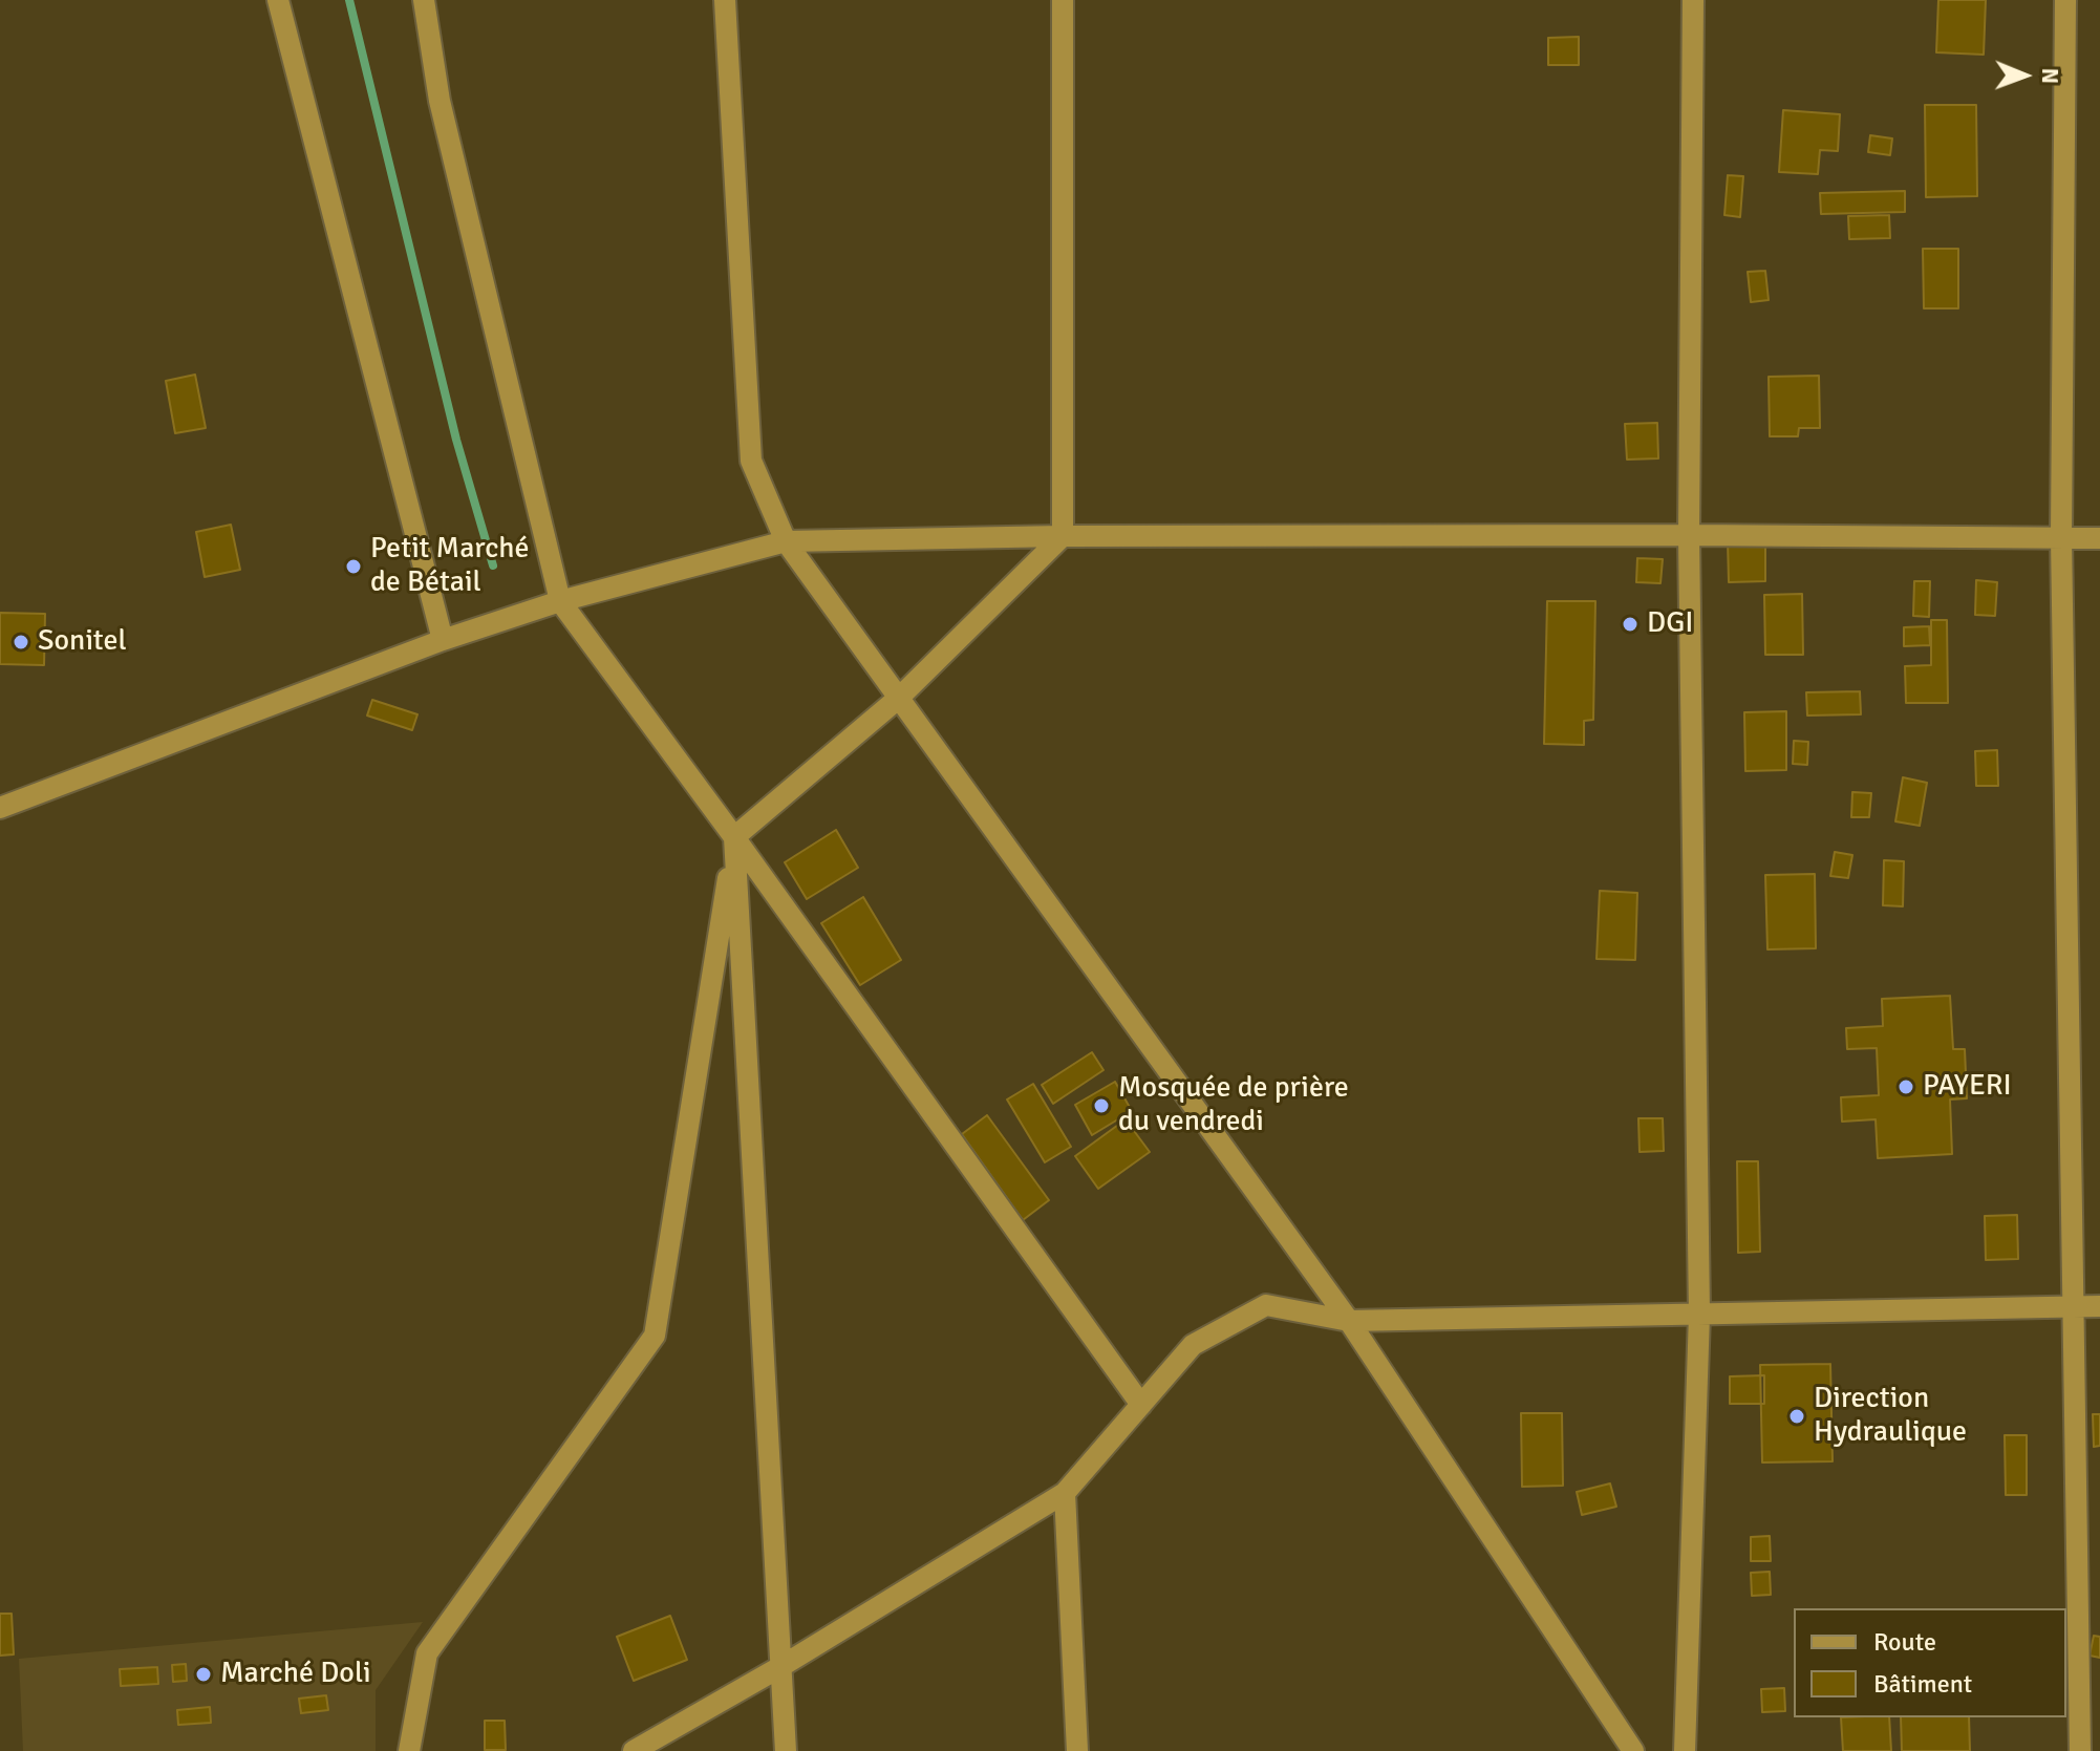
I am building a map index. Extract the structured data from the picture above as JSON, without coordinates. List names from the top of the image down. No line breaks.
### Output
{"places":["Petit Marché de Bétail","DGI","Sonitel","PAYERI","Mosquée de prière du vendredi","Direction Hydraulique","Marché Doli"],"legend":["Route","Bâtiment"],"north":"right"}
